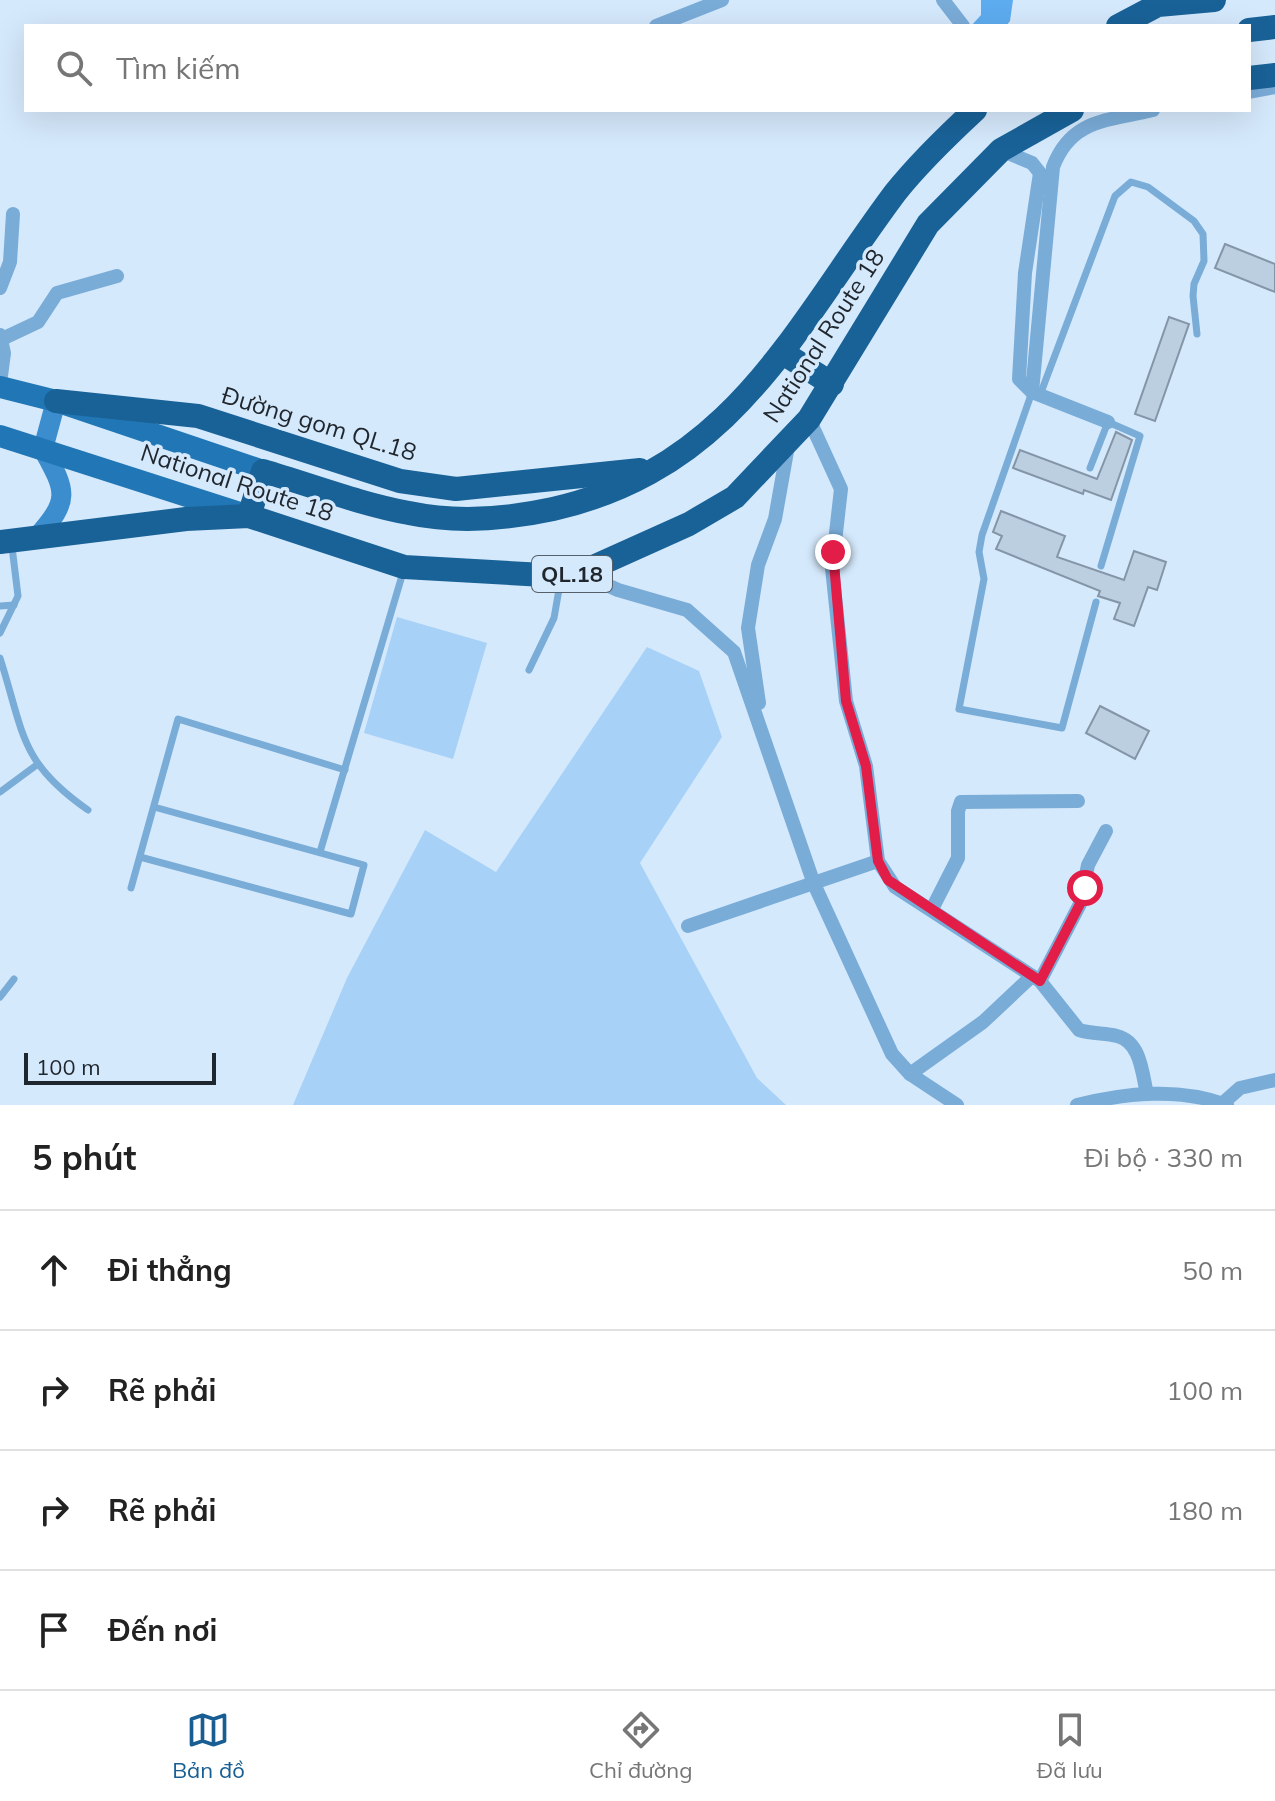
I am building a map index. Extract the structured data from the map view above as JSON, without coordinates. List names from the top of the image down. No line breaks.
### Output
{"streets":{"highway":["National Route 18","Đường gom QL.18","QL.18"]},"crossings":[["National Route 18","Đường gom QL.18"]],"scale_bar":"100 m","page":{"search":"Tìm kiếm","scale":"100 m","heading":["5 phút","Đi bộ · 330 m"],"list":[["Đi thẳng","50 m"],["Rẽ phải","100 m"],["Rẽ phải","180 m"],"Đến nơi"],"nav":["Bản đồ","Chỉ đường","Đã lưu"]}}
